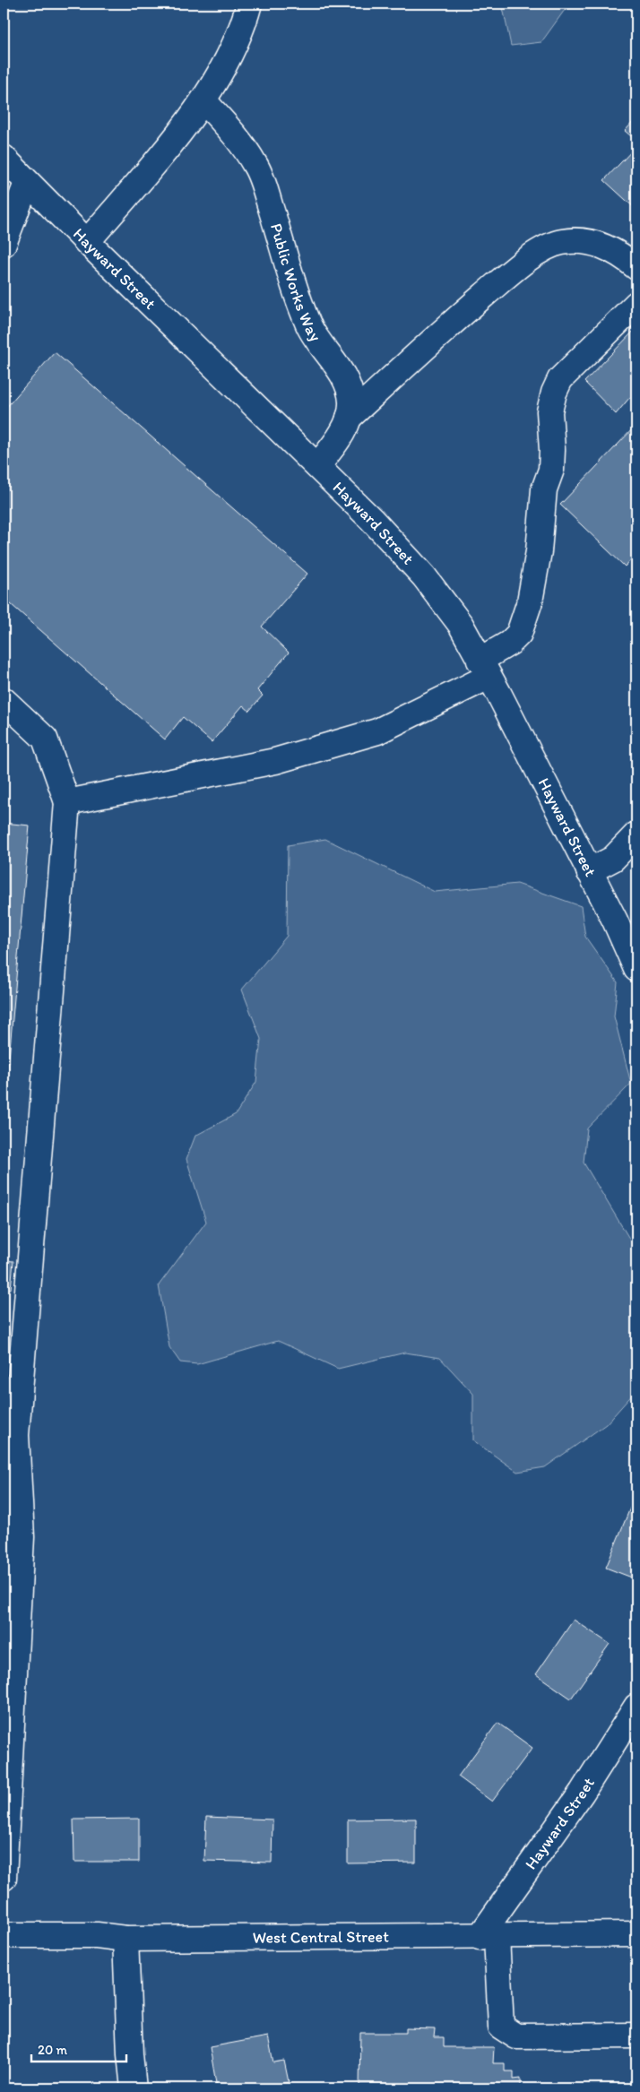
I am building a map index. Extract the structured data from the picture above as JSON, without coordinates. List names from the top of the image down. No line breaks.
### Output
{"streets":{"street":["Hayward Street","Public Works Way","West Central Street"]},"crossings":[["Hayward Street","Public Works Way"],["Hayward Street","West Central Street"]],"scale_bar":"20 m"}
